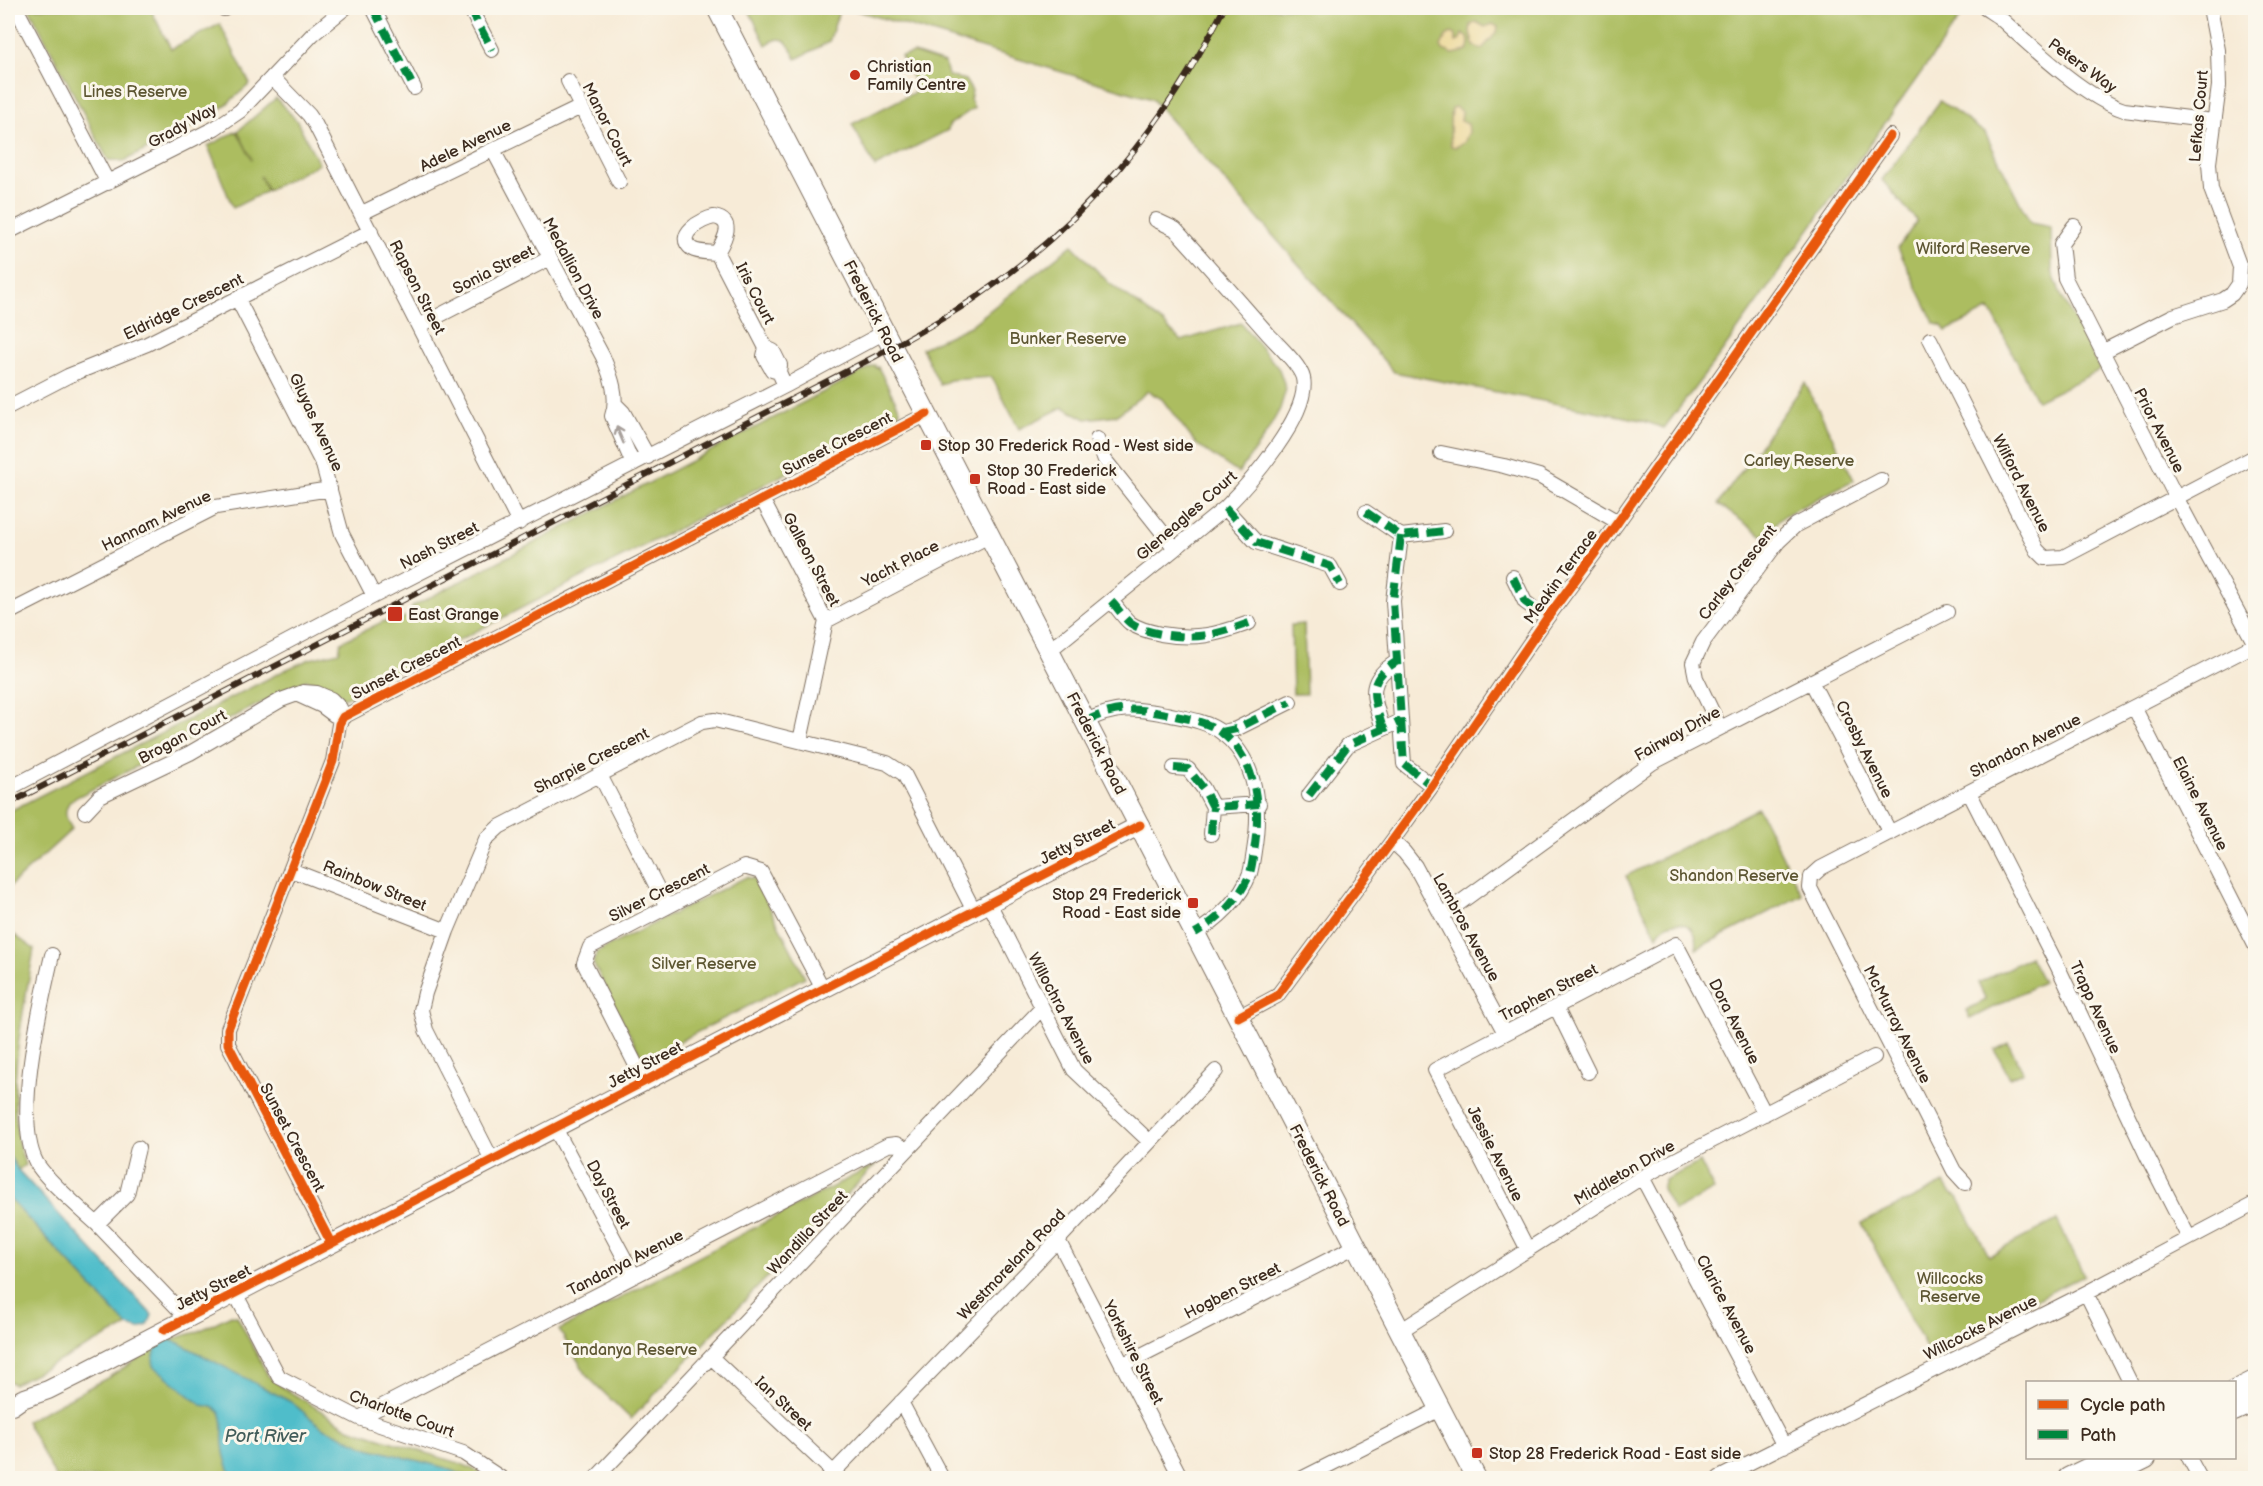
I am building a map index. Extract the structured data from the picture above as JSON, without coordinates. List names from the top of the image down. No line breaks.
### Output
{"streets":{"main road":["Frederick Road"],"street":["Peters Way","Lefkas Court","Manor Court","Grady Way","Adele Avenue","Medallion Drive","Sonia Street","Rapson Street","Iris Court","Eldridge Crescent","Gluyas Avenue","Prior Avenue","Sunset Crescent","Wilford Avenue","Gleneagles Court","Hannam Avenue","Nash Street","Galleon Street","Yacht Place","Carley Crescent","Meakin Terrace","Fairway Drive","Brogan Court","Shandon Avenue","Crosby Avenue","Sharpie Crescent","Elaine Avenue","Jetty Street","Rainbow Street","Silver Crescent","Lambros Avenue","Traphen Street","Trapp Avenue","Willochra Avenue","Dora Avenue","McMurray Avenue","Jessie Avenue","Middleton Drive","Day Street","Wandilla Street","Tandanya Avenue","Westmoreland Road","Hogben Street","Clarice Avenue","Willcocks Avenue","Yorkshire Street","Ian Street","Charlotte Court"]},"crossings":[["Peters Way","Lefkas Court"],["Lefkas Court","Prior Avenue"],["Manor Court","Adele Avenue"],["Grady Way","Rapson Street"],["Adele Avenue","Medallion Drive"],["Adele Avenue","Rapson Street"],["Medallion Drive","Sonia Street"],["Medallion Drive","Nash Street"],["Sonia Street","Rapson Street"],["Rapson Street","Eldridge Crescent"],["Rapson Street","Nash Street"],["Iris Court","Nash Street"],["Eldridge Crescent","Gluyas Avenue"],["Frederick Road","Sunset Crescent"],["Frederick Road","Gleneagles Court"],["Frederick Road","Nash Street"],["Frederick Road","Yacht Place"],["Frederick Road","Meakin Terrace"],["Frederick Road","Jetty Street"],["Frederick Road","Middleton Drive"],["Frederick Road","Hogben Street"],["Gluyas Avenue","Hannam Avenue"],["Gluyas Avenue","Nash Street"],["Prior Avenue","Wilford Avenue"],["Prior Avenue","Shandon Avenue"],["Sunset Crescent","Galleon Street"],["Sunset Crescent","Brogan Court"],["Sunset Crescent","Jetty Street"],["Sunset Crescent","Rainbow Street"],["Galleon Street","Yacht Place"],["Galleon Street","Sharpie Crescent"],["Carley Crescent","Fairway Drive"],["Meakin Terrace","Lambros Avenue"],["Fairway Drive","Crosby Avenue"],["Fairway Drive","Lambros Avenue"],["Shandon Avenue","Crosby Avenue"],["Shandon Avenue","Elaine Avenue"],["Shandon Avenue","Trapp Avenue"],["Shandon Avenue","McMurray Avenue"],["Sharpie Crescent","Jetty Street"],["Sharpie Crescent","Rainbow Street"],["Sharpie Crescent","Willochra Avenue"],["Jetty Street","Silver Crescent"],["Jetty Street","Willochra Avenue"],["Jetty Street","Day Street"],["Jetty Street","Charlotte Court"],["Lambros Avenue","Traphen Street"],["Traphen Street","Dora Avenue"],["Traphen Street","Jessie Avenue"],["Trapp Avenue","Willcocks Avenue"],["Willochra Avenue","Wandilla Street"],["Willochra Avenue","Westmoreland Road"],["Dora Avenue","Middleton Drive"],["Jessie Avenue","Middleton Drive"],["Middleton Drive","Clarice Avenue"],["Day Street","Tandanya Avenue"],["Wandilla Street","Tandanya Avenue"],["Wandilla Street","Ian Street"],["Tandanya Avenue","Charlotte Court"],["Westmoreland Road","Yorkshire Street"],["Westmoreland Road","Ian Street"],["Hogben Street","Yorkshire Street"],["Clarice Avenue","Willcocks Avenue"]],"water":["Port River"],"parks":["Lines Reserve","Wilford Reserve","Bunker Reserve","Carley Reserve","Shandon Reserve","Silver Reserve","Willcocks Reserve","Tandanya Reserve"],"places":{"other":["Christian Family Centre"],"transit":["Stop 30 Frederick Road - West side","Stop 30 Frederick Road - East side","East Grange","Stop 29 Frederick Road - East side","Stop 28 Frederick Road - East side"]},"legend":["Cycle path","Path"]}
